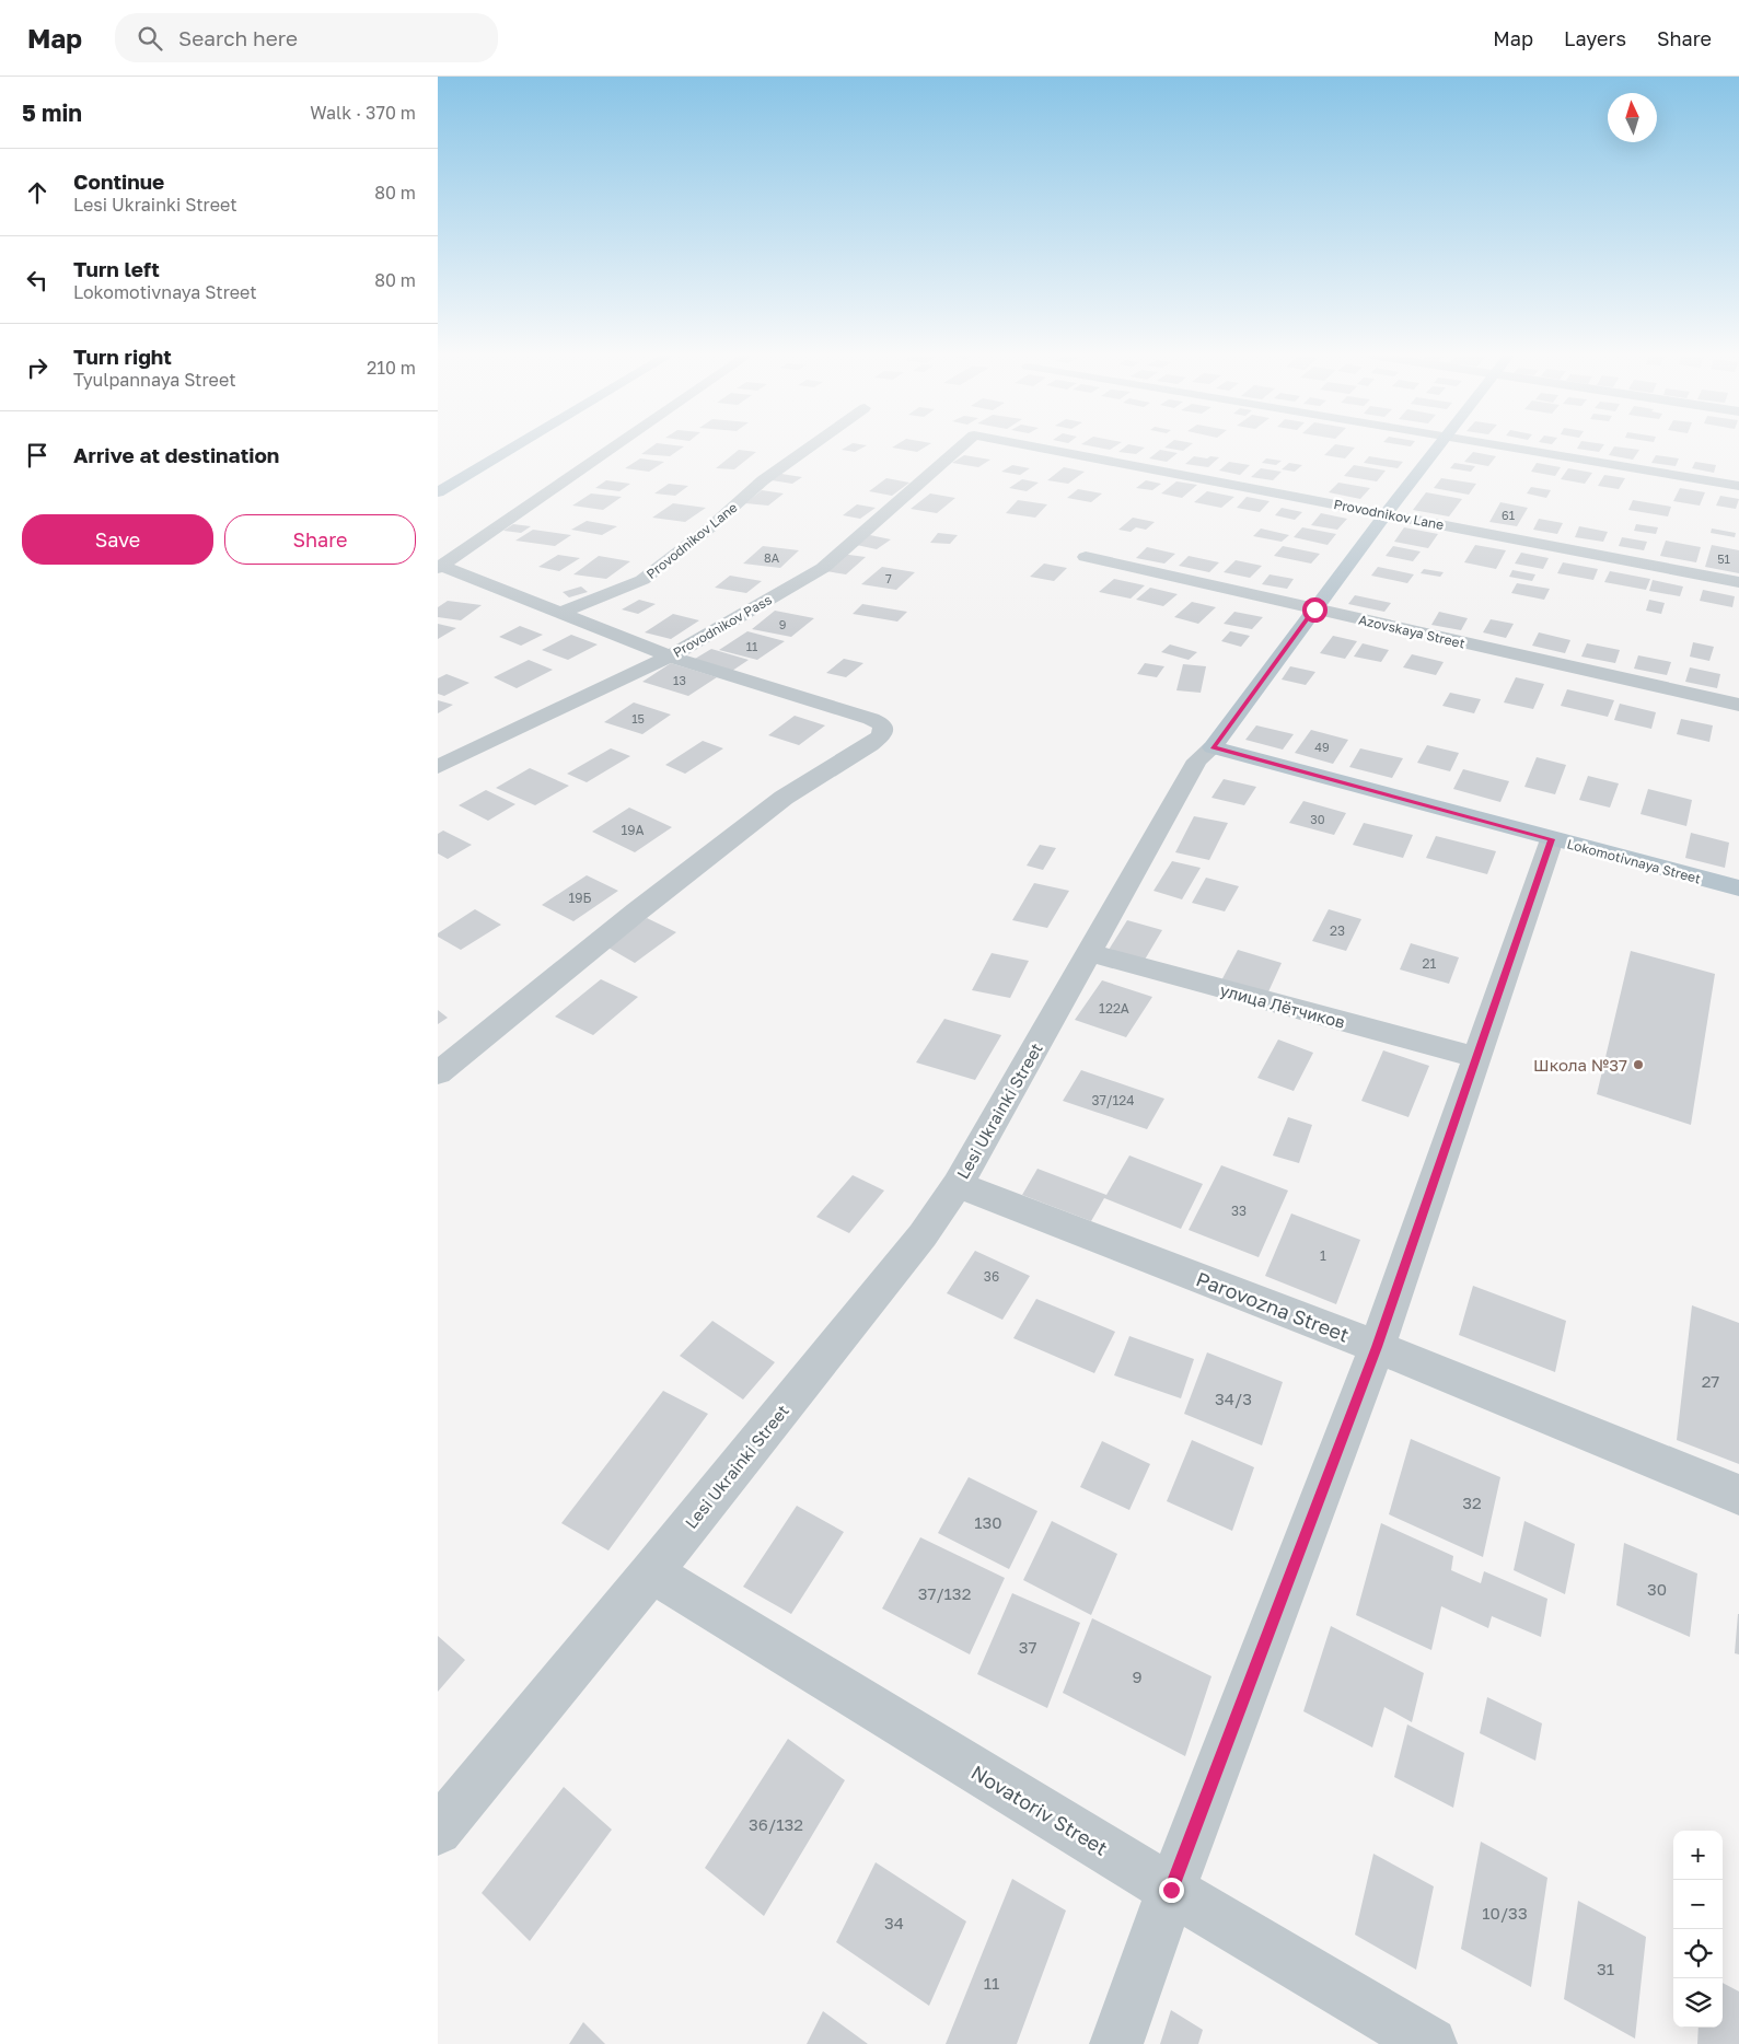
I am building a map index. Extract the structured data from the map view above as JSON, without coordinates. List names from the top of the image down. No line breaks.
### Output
{"streets":{"main road":["Lokomotivnaya Street","Lesi Ukrainki Street"],"street":["Provodnikov Lane","Provodnikov Pass","Azovskaya Street","улица Лётчиков","Parovozna Street","Novatoriv Street"]},"crossings":[["Provodnikov Lane","Lesi Ukrainki Street"],["Azovskaya Street","Lesi Ukrainki Street"],["Lokomotivnaya Street","Lesi Ukrainki Street"],["улица Лётчиков","Lesi Ukrainki Street"],["Lesi Ukrainki Street","Parovozna Street"],["Lesi Ukrainki Street","Novatoriv Street"]],"places":["Школа №37"],"house_numbers":["61","8А","51","7","9","11","13","15","49","30","19А","19Б","23","21","122А","37/124","33","1","36","27","34/3","32","130","30","37/132","37","9","36/132","10/33","34","31","11"],"north":"top","page":{"header":"Map","search":"Search here","nav":["Map","Layers","Share"],"heading":["5 min","Walk · 370 m"],"list":[["Continue","Lesi Ukrainki Street","80 m"],["Turn left","Lokomotivnaya Street","80 m"],["Turn right","Tyulpannaya Street","210 m"],"Arrive at destination"],"buttons":["Save","Share"],"map_buttons":["+","−"]}}
